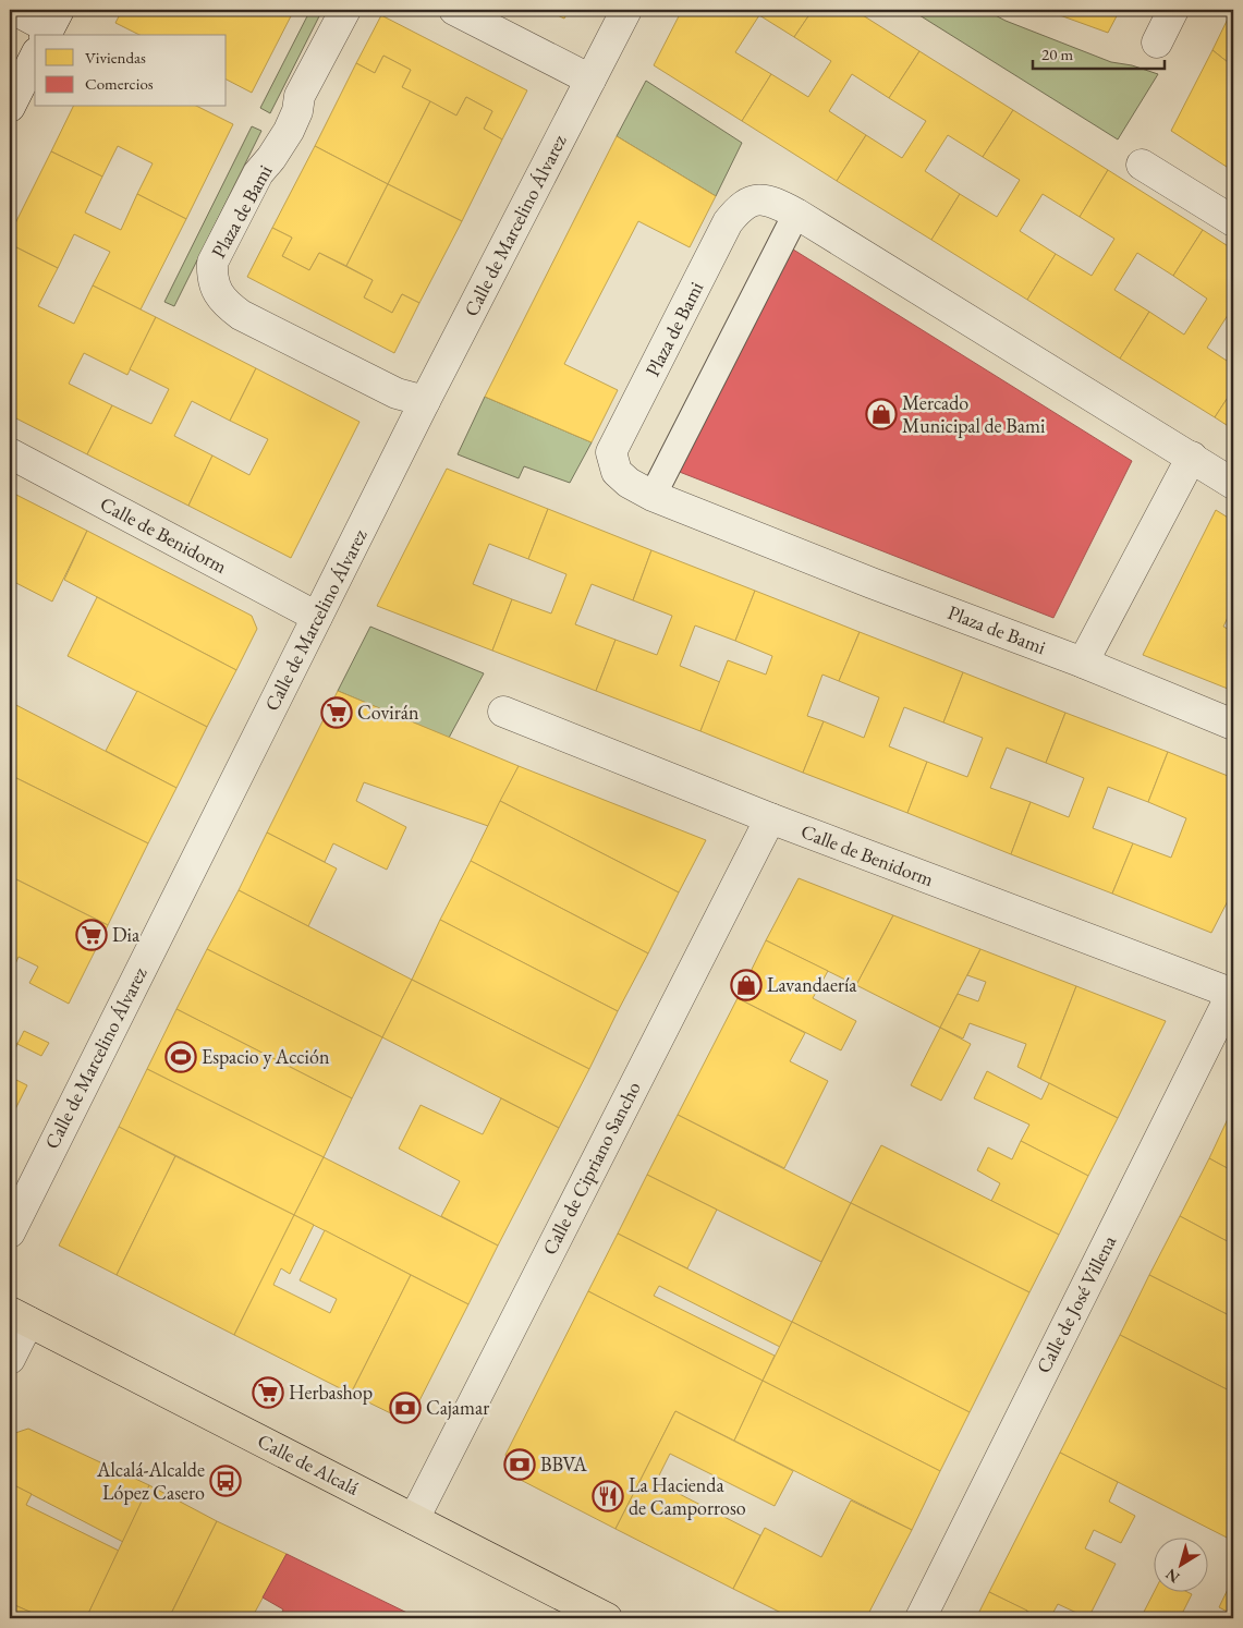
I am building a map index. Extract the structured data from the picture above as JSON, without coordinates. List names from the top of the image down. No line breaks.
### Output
{"streets":{"main road":["Calle de Alcalá"],"street":["Plaza de Bami","Calle de Marcelino Álvarez","Calle de Benidorm","Calle de Cipriano Sancho","Calle de José Villena"]},"crossings":[["Plaza de Bami","Calle de Marcelino Álvarez"],["Calle de Marcelino Álvarez","Calle de Benidorm"],["Calle de Benidorm","Calle de Cipriano Sancho"],["Calle de Benidorm","Calle de José Villena"],["Calle de Cipriano Sancho","Calle de Alcalá"]],"places":{"shop":["Mercado Municipal de Bami","Lavandaería"],"supermarket":["Covirán","Dia","Herbashop"],"sports":["Espacio y Acción"],"bank":["Cajamar","BBVA"],"bus stop":["Alcalá-Alcalde López Casero"],"restaurant":["La Hacienda de Camporroso"]},"legend":["Viviendas","Comercios"],"scale_bar":"20 m","north":"bottom left"}
